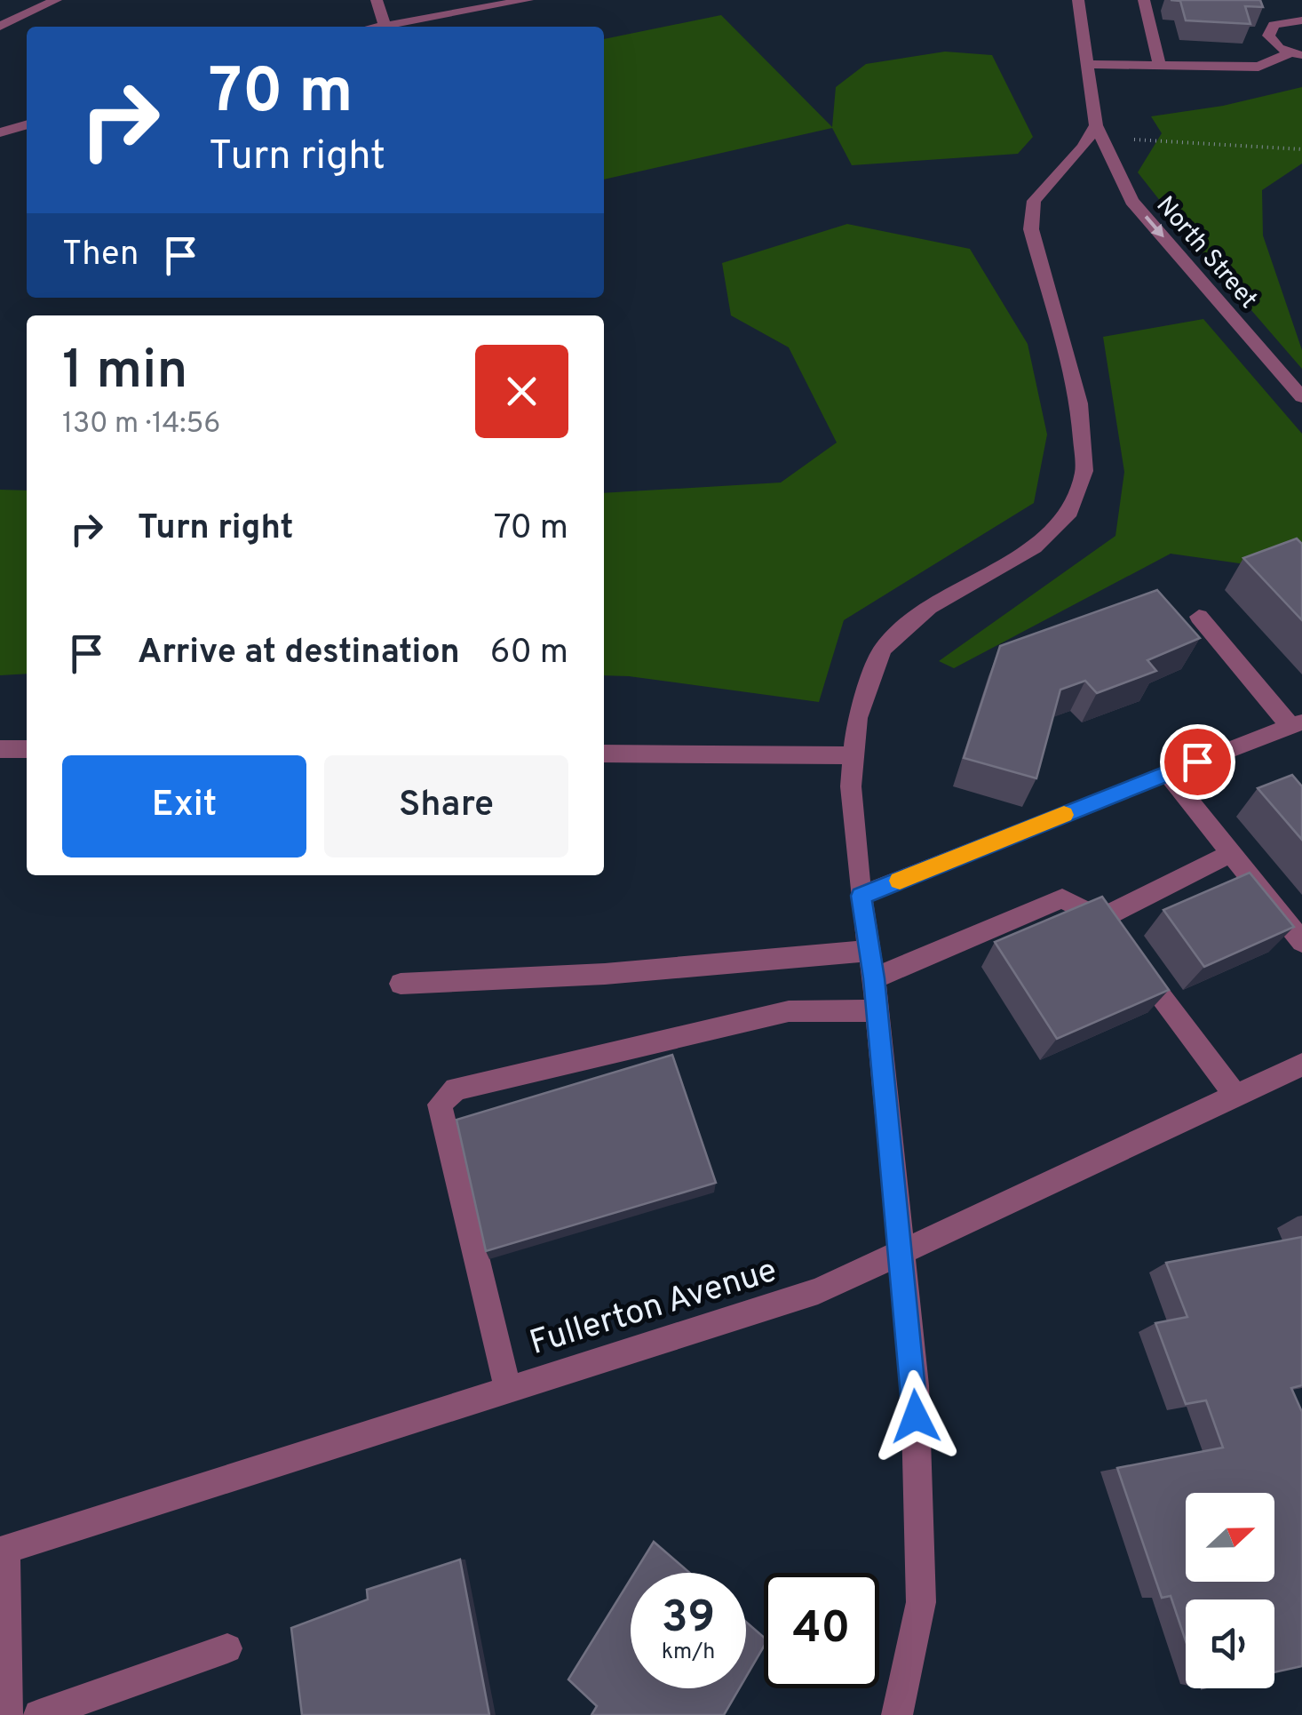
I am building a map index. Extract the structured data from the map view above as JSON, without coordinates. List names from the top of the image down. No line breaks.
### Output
{"streets":{"street":["North Street","Fullerton Avenue"]},"one_way":["North Street"],"north":"right","page":{"turn":["70 m","Turn right"],"then":"Then","heading":["1 min","130 m · 14:56"],"list":[{"name":"Turn right","value":"70 m"},{"name":"Arrive at destination","value":"60 m"}],"buttons":["Exit","Share"],"speed":"39 km/h","limit":"40"}}
